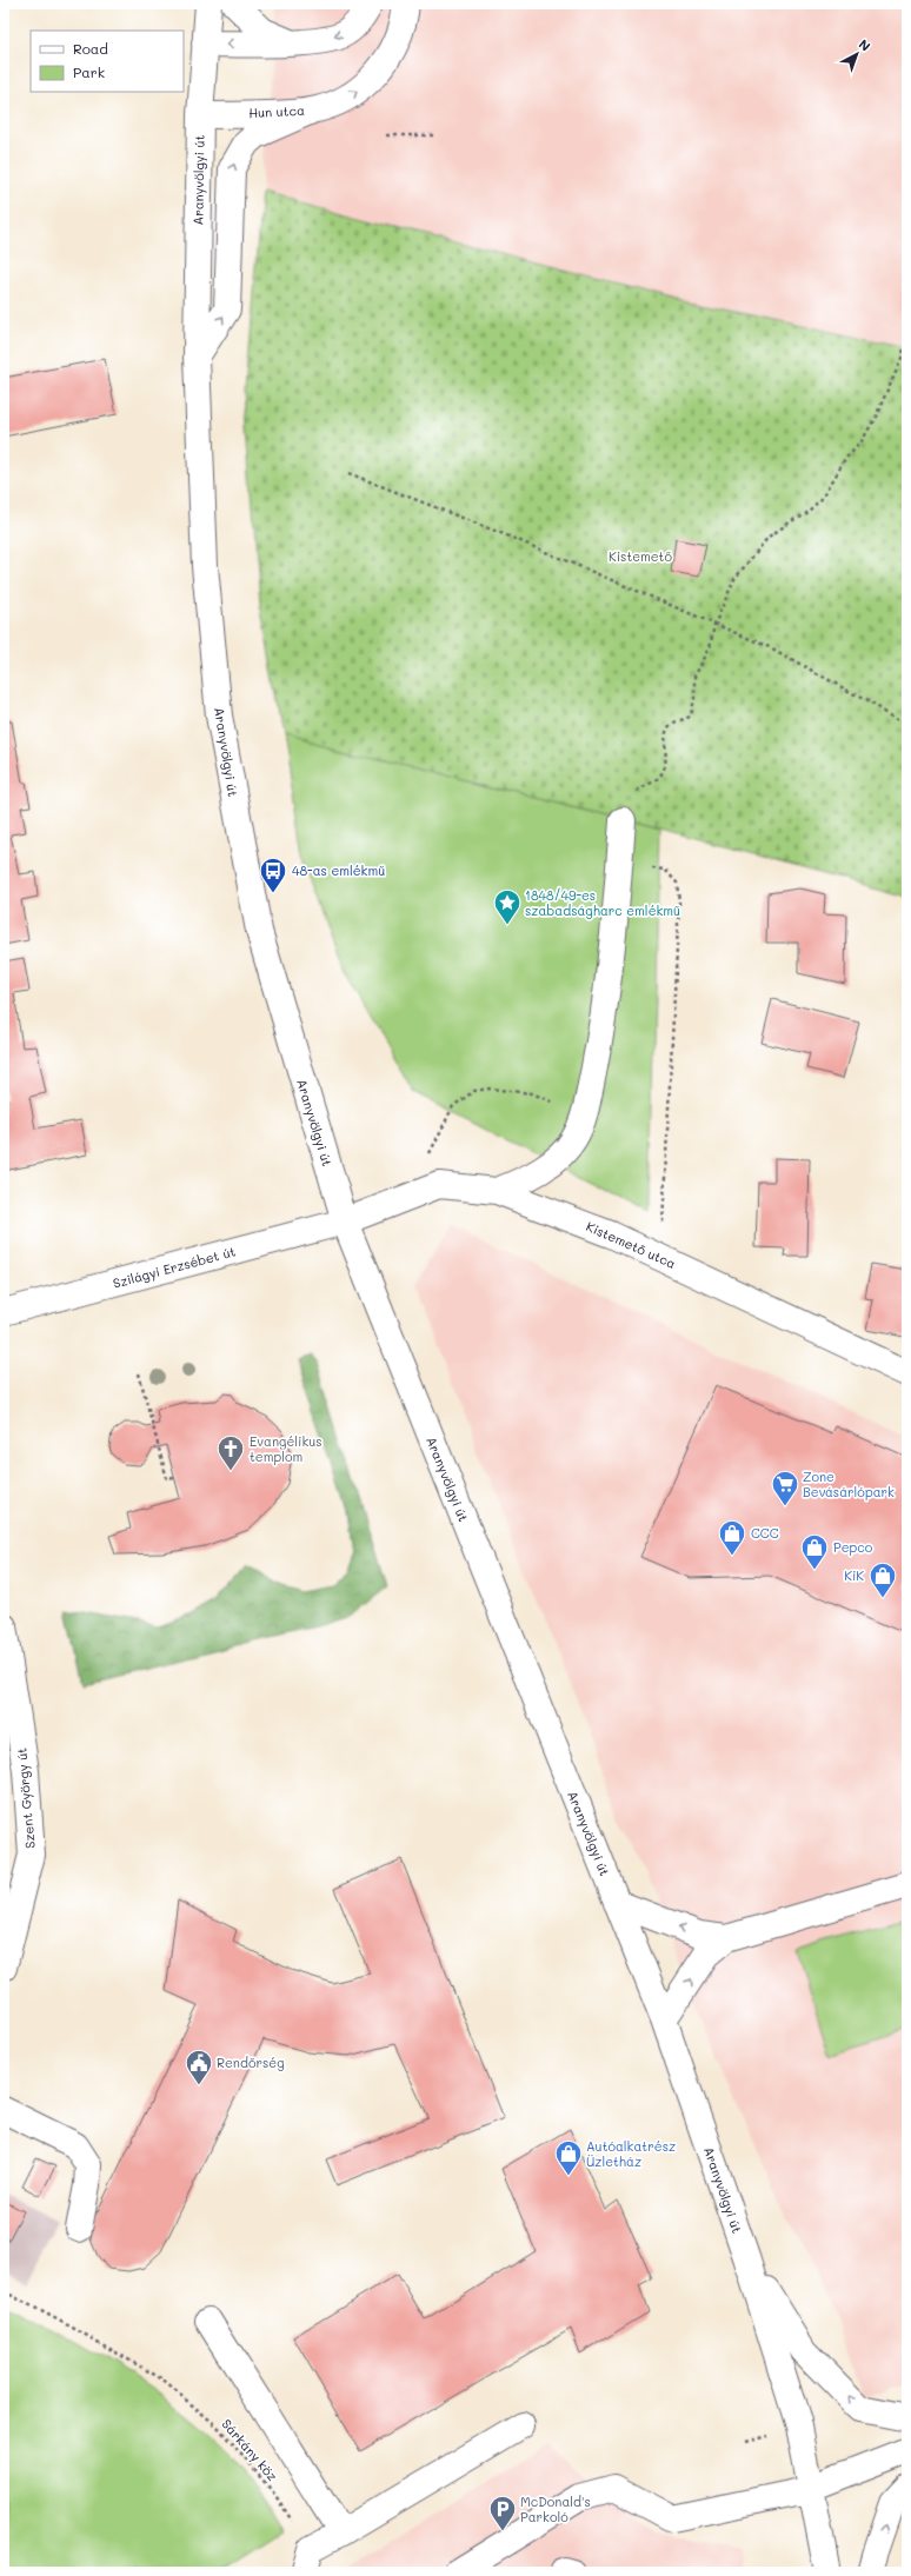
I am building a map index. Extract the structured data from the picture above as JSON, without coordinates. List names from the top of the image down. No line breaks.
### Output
{"streets":{"street":["Hun utca","Aranyvölgyi út","Kistemető utca","Szilágyi Erzsébet út","Szent György út"],"path":["Sárkány köz"]},"crossings":[["Hun utca","Aranyvölgyi út"],["Aranyvölgyi út","Kistemető utca"],["Aranyvölgyi út","Szilágyi Erzsébet út"],["Kistemető utca","Szilágyi Erzsébet út"]],"one_way":["Hun utca"],"parks":["Kistemető"],"places":{"bus stop":["48-as emlékmű"],"place":["1848/49-es szabadságharc emlékmű"],"church":["Evangélikus templom"],"supermarket":["Zone Bevásárlópark"],"shop":["CCC","Pepco","KiK","Autóalkatrész Üzletház"],"public building":["Rendőrség"],"parking":["McDonald's Parkoló"]},"legend":["Road","Park"],"north":"top right"}
